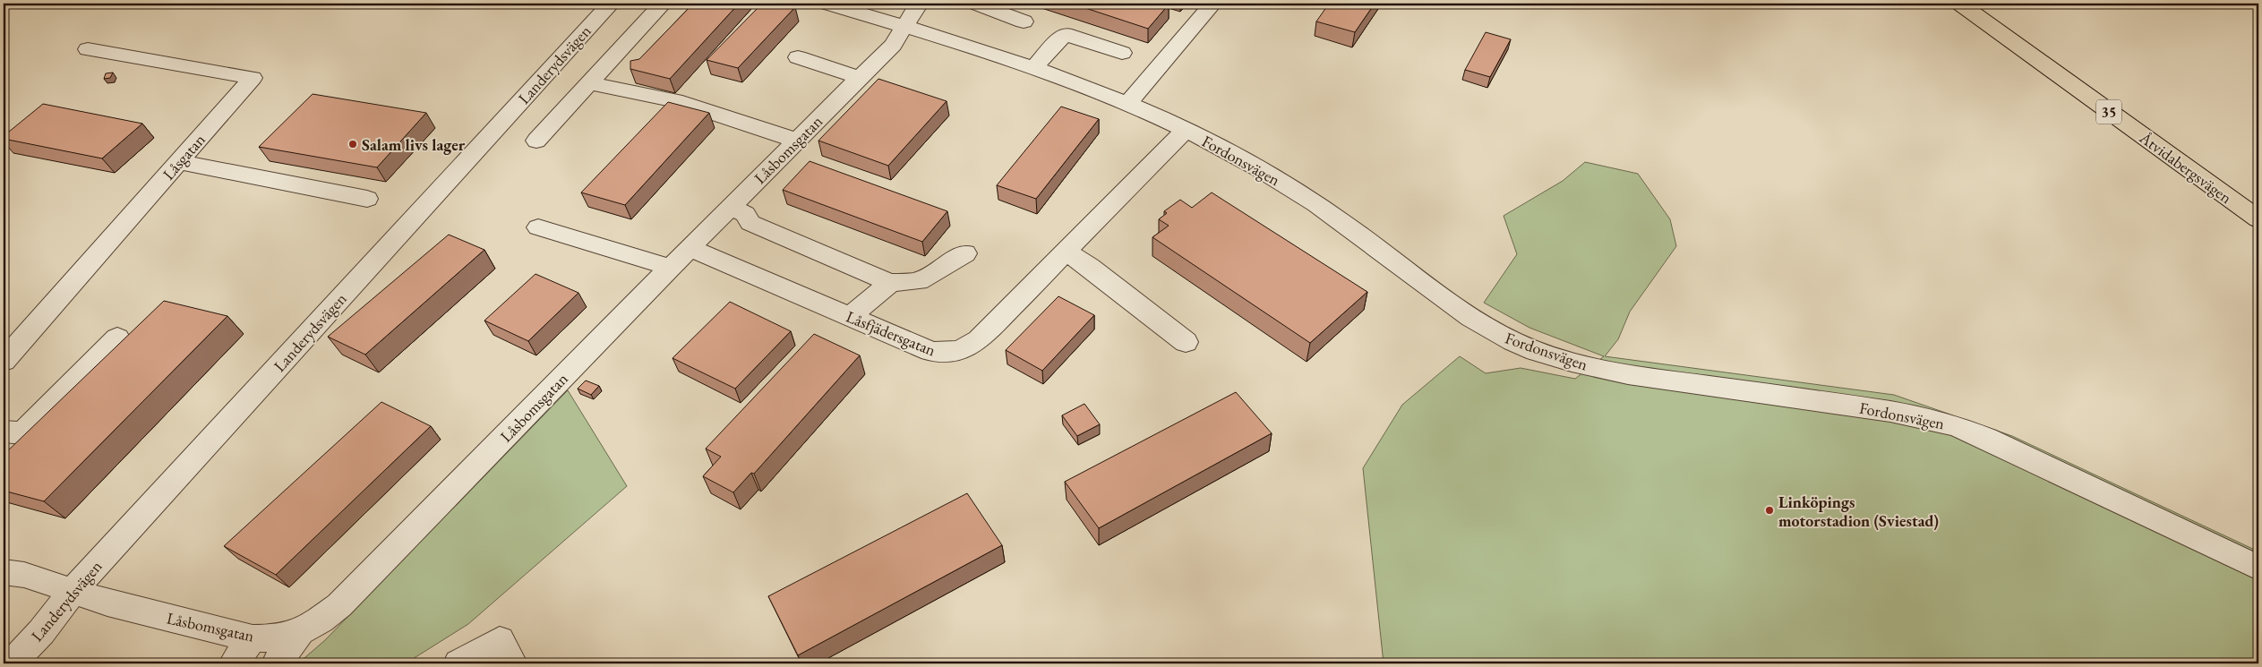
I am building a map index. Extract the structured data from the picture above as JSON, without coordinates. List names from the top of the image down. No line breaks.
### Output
{"streets":{"main road":["35","Åtvidabergsvägen"],"street":["Landerydsvägen","Låsbomsgatan","Låsgatan","Fordonsvägen","Låsfjädersgatan"]},"crossings":[["Landerydsvägen","Låsbomsgatan"],["Låsbomsgatan","Fordonsvägen"],["Låsbomsgatan","Låsfjädersgatan"],["Fordonsvägen","Låsfjädersgatan"]],"places":["Salam livs lager","Linköpings motorstadion (Sviestad)"]}
